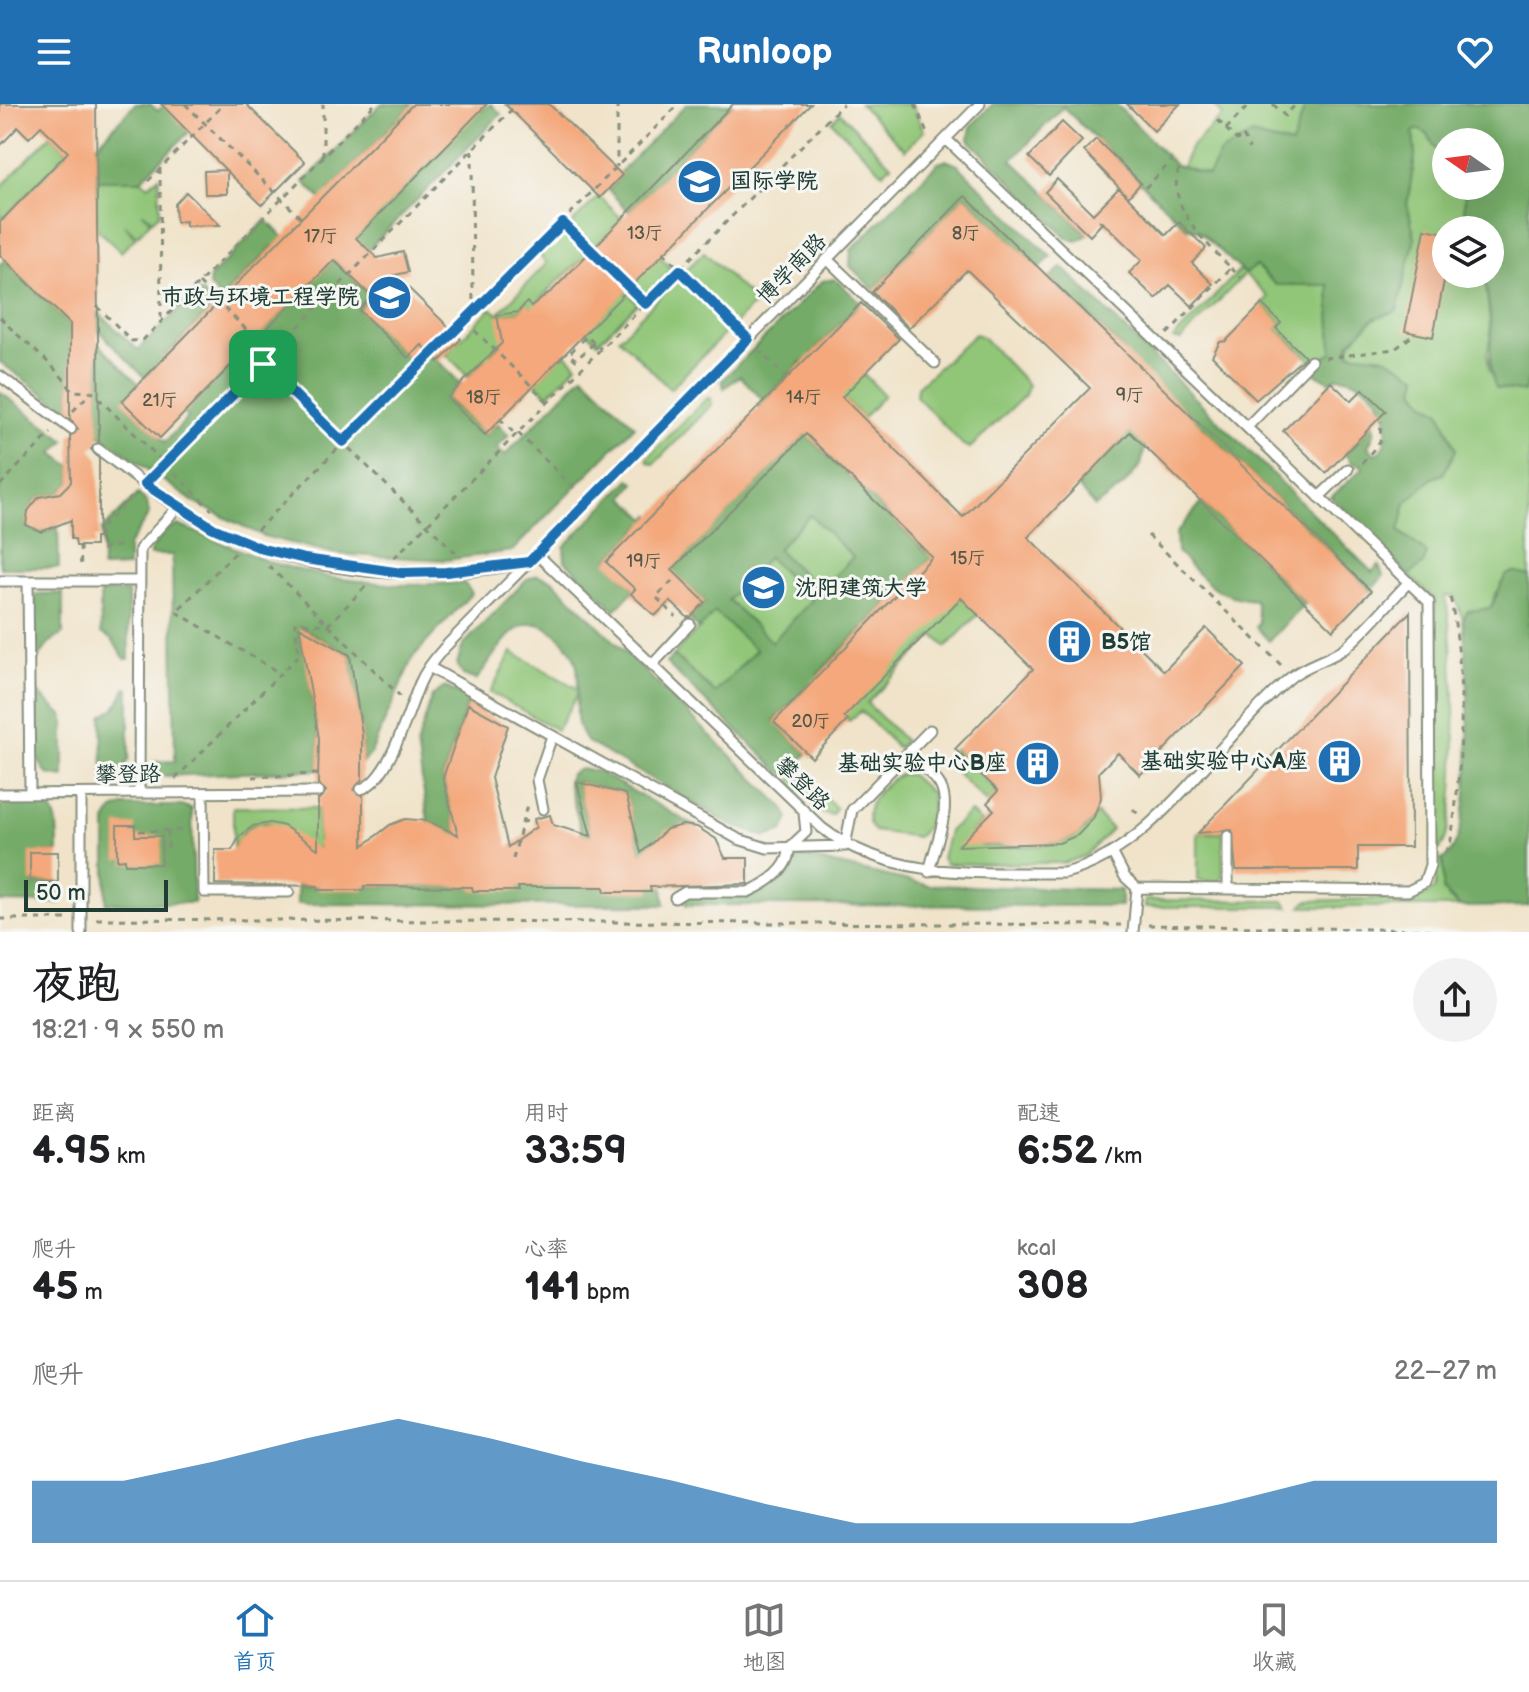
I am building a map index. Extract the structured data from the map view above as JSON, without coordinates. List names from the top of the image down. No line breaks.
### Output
{"streets":{"lane":["博学南路","攀登路"]},"crossings":[["博学南路","攀登路"]],"places":{"school or university":["国际学院","市政与环境工程学院","沈阳建筑大学"],"building":["B5馆","基础实验中心A座","基础实验中心B座"]},"house_numbers":["13厅","8厅","17厅","9厅","18厅","14厅","21厅","15厅","19厅","20厅"],"scale_bar":"50 m","north":"left","page":{"header":"Runloop","scale":"50 m","heading":["夜跑","18:21 · 9 × 550 m"],"stats":[["距离","4.95 km"],["用时","33:59"],["配速","6:52 /km"],["爬升","45 m"],["心率","141 bpm"],["kcal","308"]],"chart":["爬升","22–27 m"],"tabs":["首页","地图","收藏"]}}
